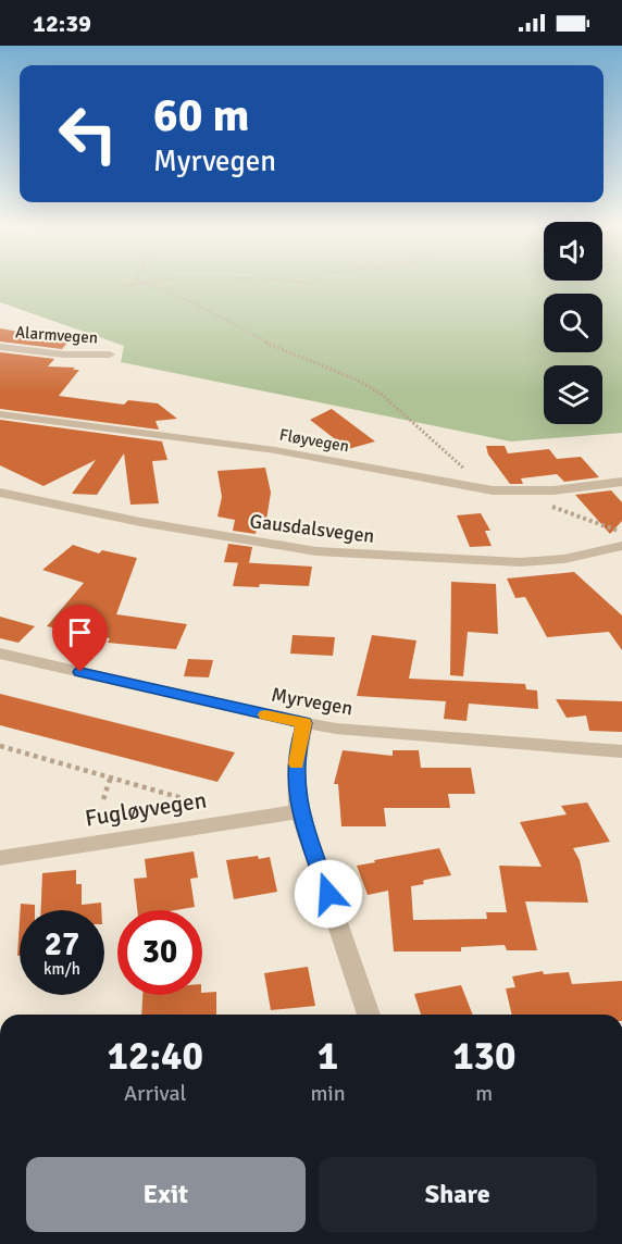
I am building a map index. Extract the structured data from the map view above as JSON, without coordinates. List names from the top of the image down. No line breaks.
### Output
{"streets":{"street":["Alarmvegen","Fløyvegen","Gausdalsvegen","Myrvegen","Fugløyvegen"]},"page":{"status":"12:39","turn":["60 m","Myrvegen"],"speed":"27 km/h","limit":"30","eta":["12:40","Arrival","1","min","130","m"],"buttons":["Exit","Share"]}}
